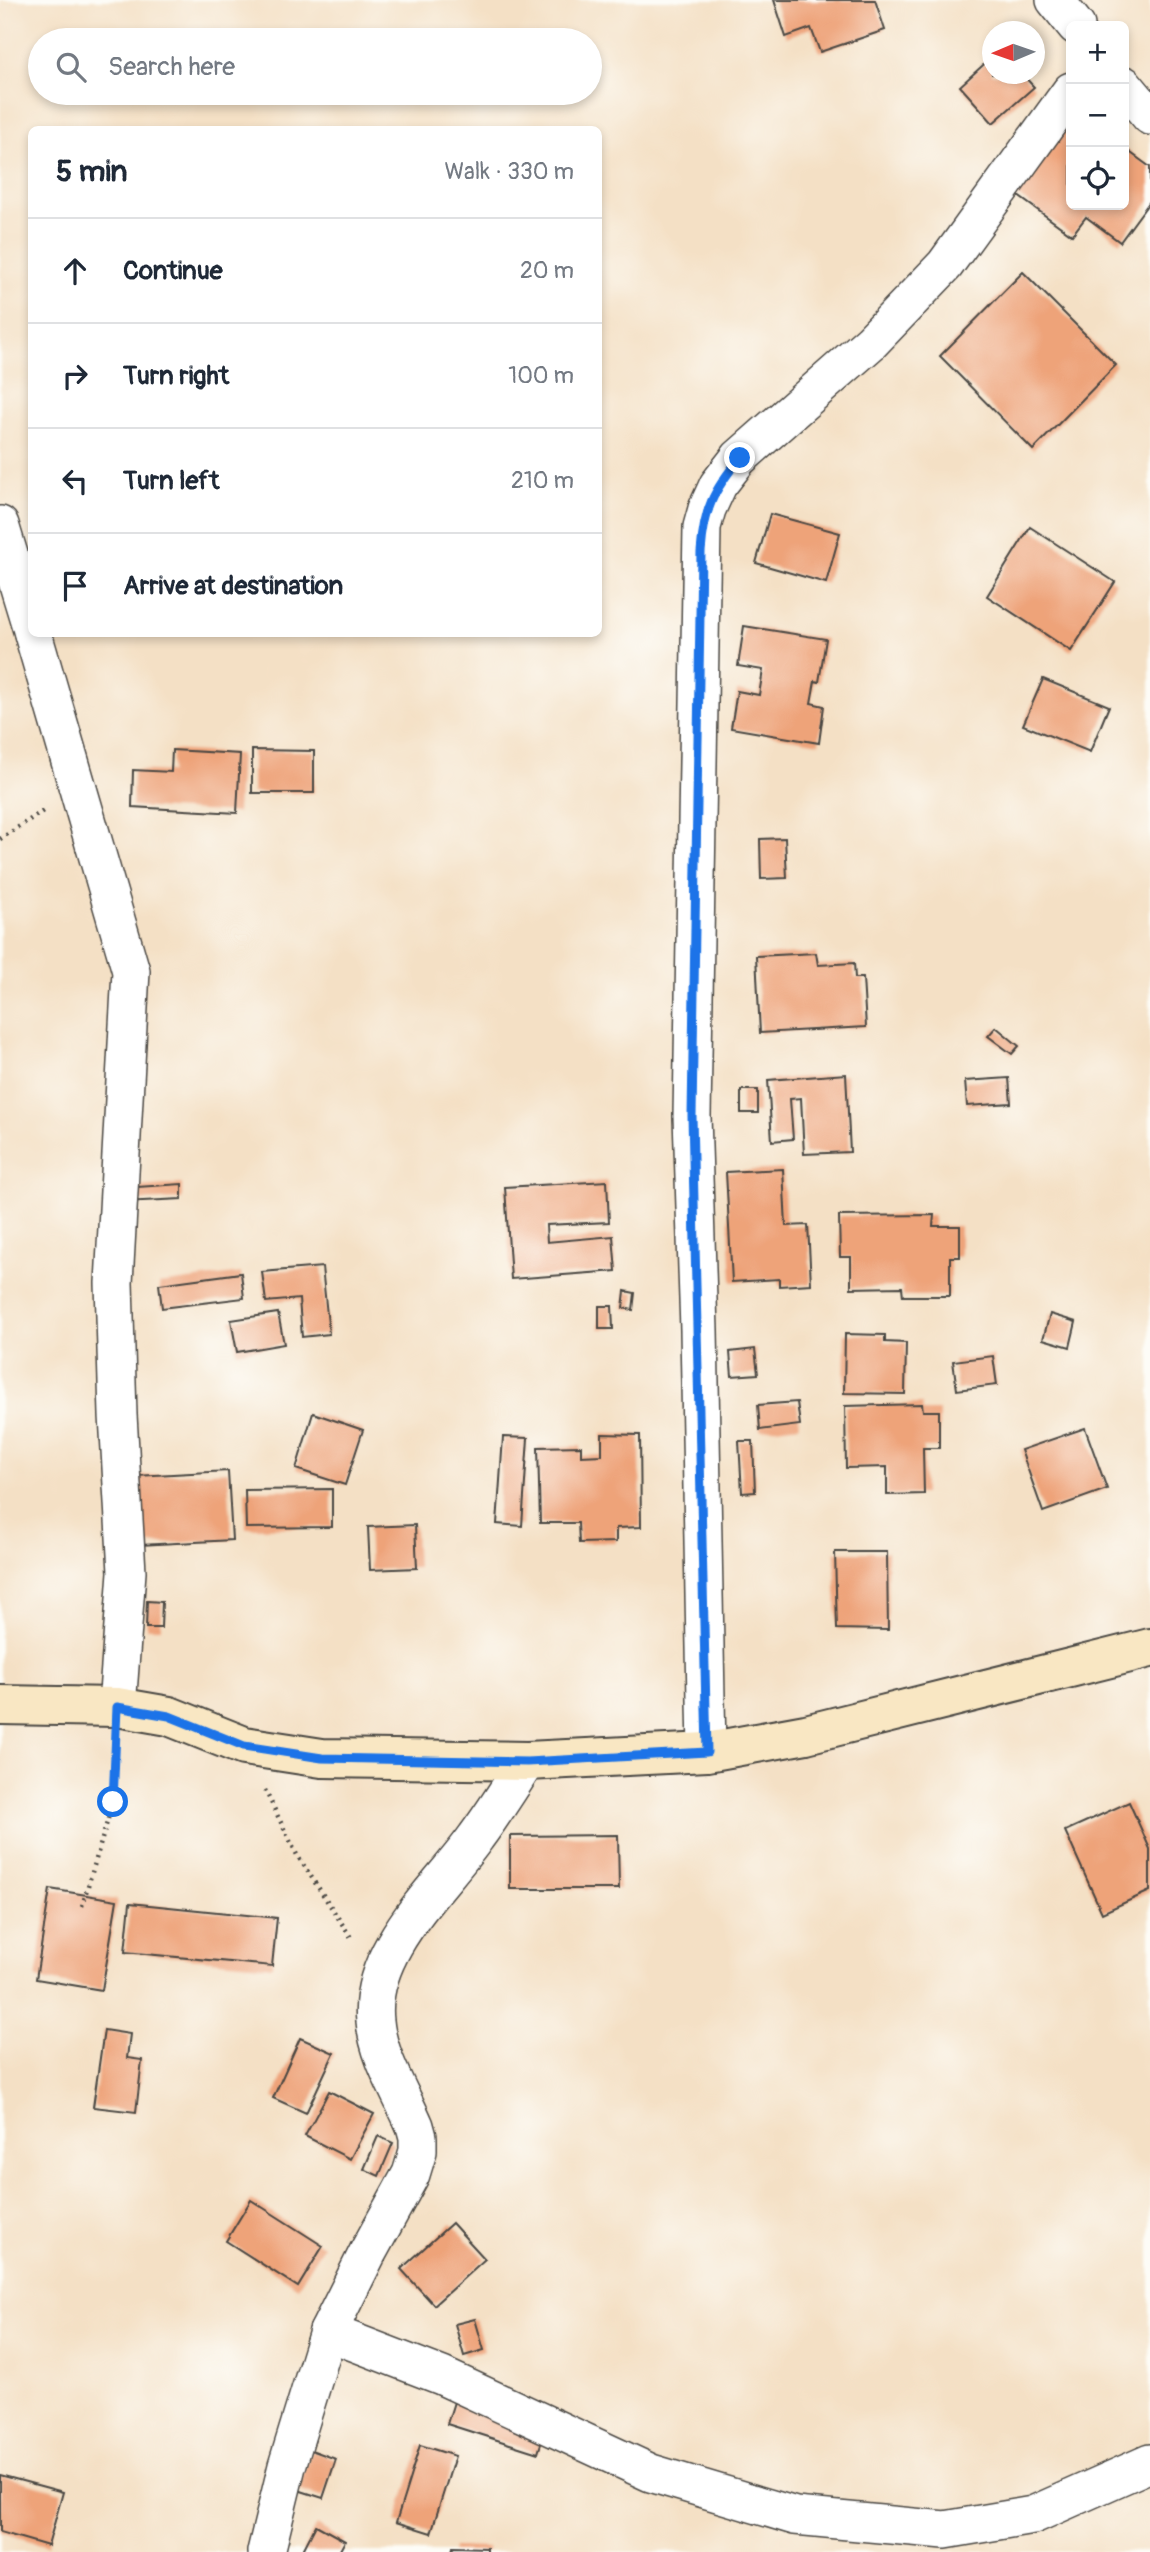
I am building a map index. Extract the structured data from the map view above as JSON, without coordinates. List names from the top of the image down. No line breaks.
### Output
{"north":"left","page":{"map_buttons":["+","−"],"search":"Search here","heading":["5 min","Walk · 330 m"],"list":[["Continue","20 m"],["Turn right","100 m"],["Turn left","210 m"],"Arrive at destination"]}}
